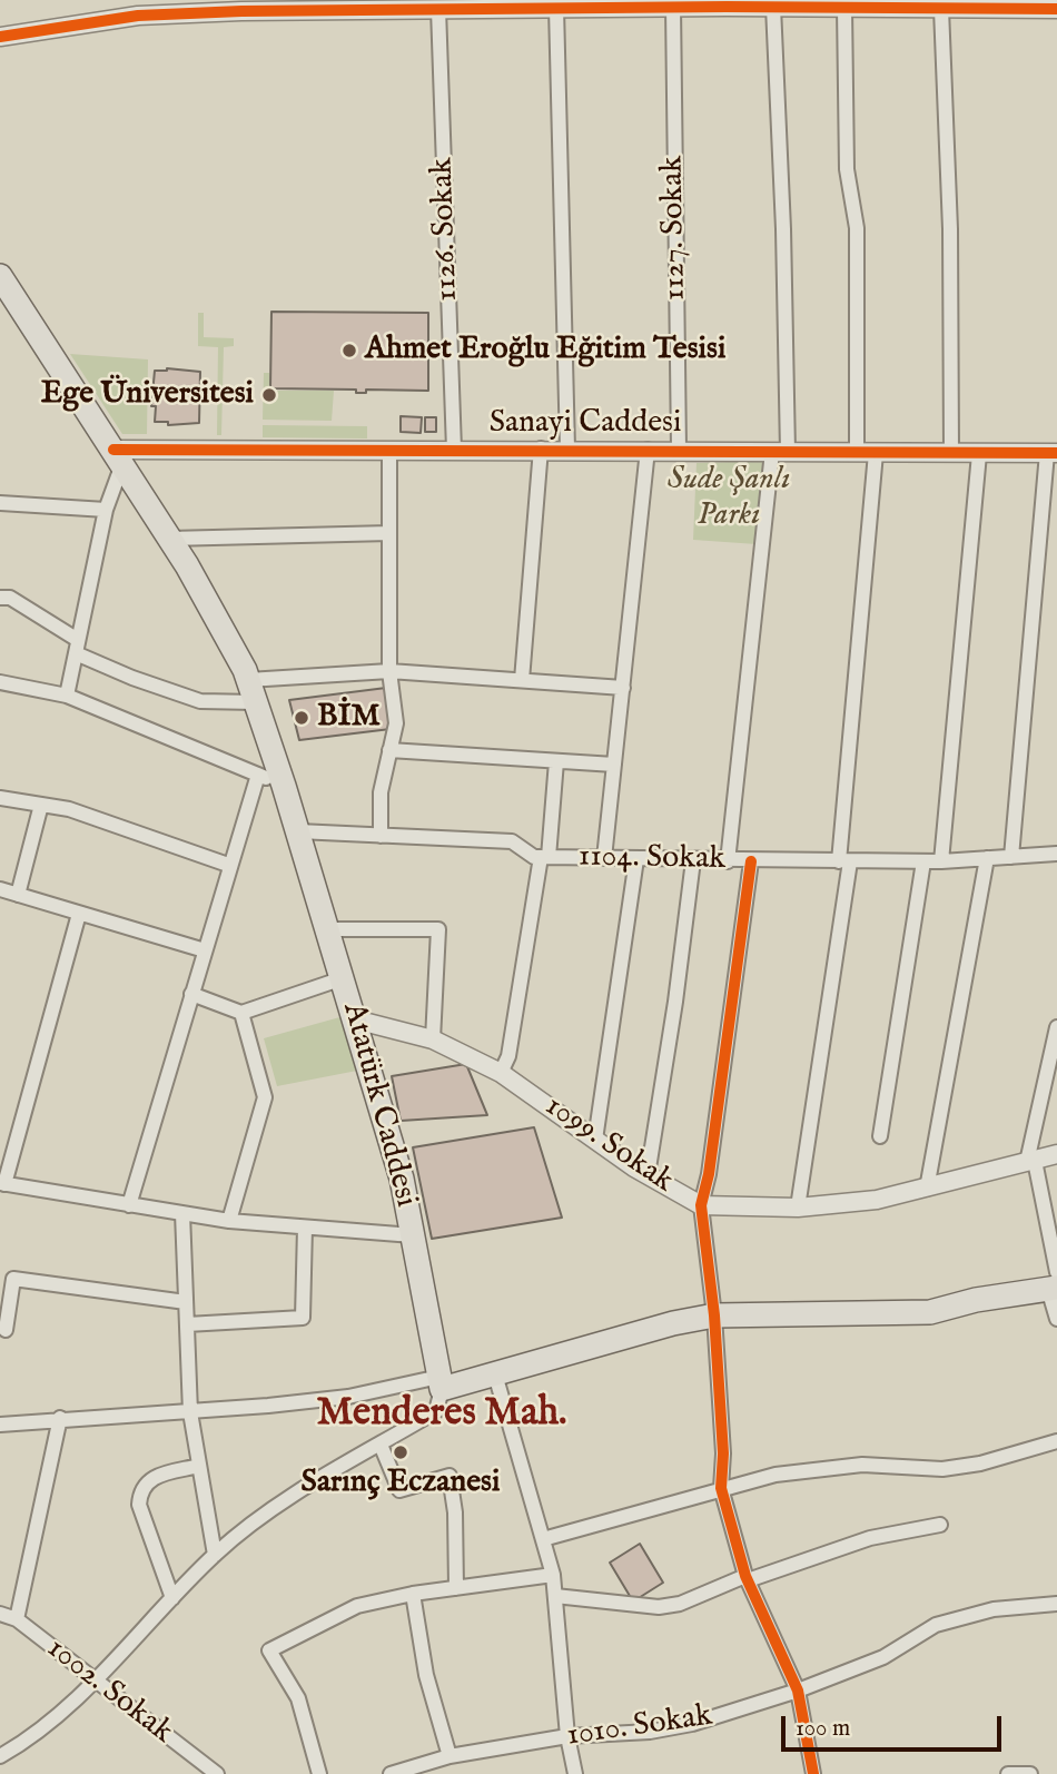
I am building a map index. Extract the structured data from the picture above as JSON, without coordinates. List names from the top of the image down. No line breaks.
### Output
{"streets":{"main road":["Atatürk Caddesi"],"street":["1127. Sokak","1126. Sokak","Sanayi Caddesi","1104. Sokak","1099. Sokak","1002. Sokak","1010. Sokak"]},"crossings":[["1127. Sokak","Sanayi Caddesi"],["1126. Sokak","Sanayi Caddesi"],["Sanayi Caddesi","Atatürk Caddesi"],["1104. Sokak","Atatürk Caddesi"],["Atatürk Caddesi","1099. Sokak"]],"districts":["Menderes Mah."],"parks":["Sude Şanlı Parkı"],"places":["Ahmet Eroğlu Eğitim Tesisi","Ege Üniversitesi","BİM","Sarınç Eczanesi"],"scale_bar":"100 m"}
